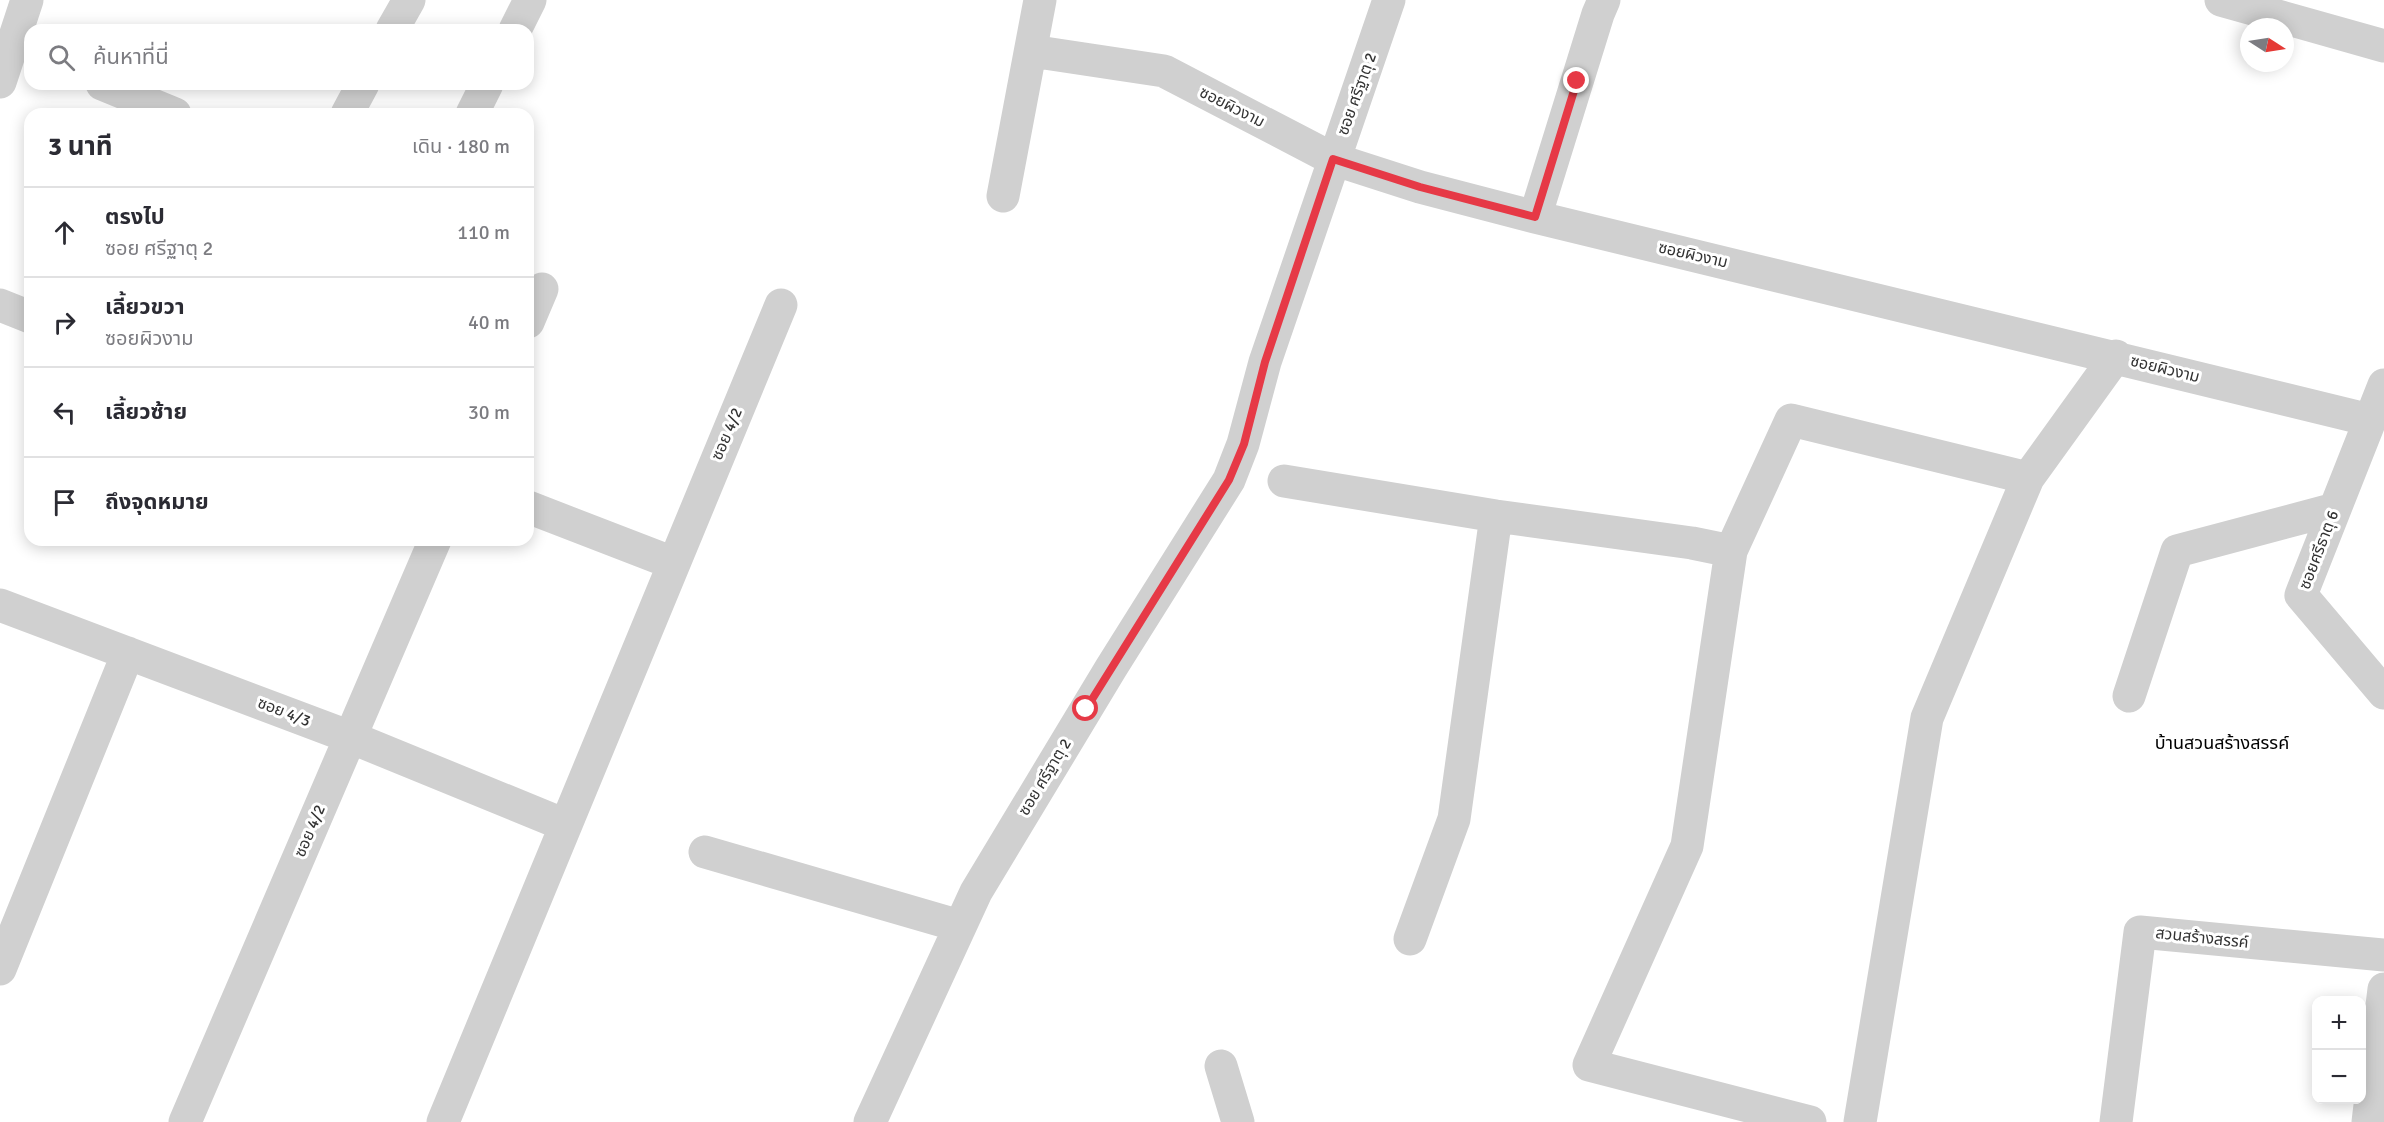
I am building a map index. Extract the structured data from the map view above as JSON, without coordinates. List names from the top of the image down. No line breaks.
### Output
{"streets":{"street":["ซอย ศรีฐาตุ 2","ซอยผิวงาม","ซอย 4/2","ซอยศรีธาตุ 6","ซอย 4/3","สวนสร้างสรรค์"]},"crossings":[["ซอย ศรีฐาตุ 2","ซอยผิวงาม"],["ซอยผิวงาม","ซอยศรีธาตุ 6"],["ซอย 4/2","ซอย 4/3"]],"districts":["บ้านสวนสร้างสรรค์"],"north":"right","page":{"search":"ค้นหาที่นี่","heading":["3 นาที","เดิน · 180 m"],"list":[["ตรงไป","ซอย ศรีฐาตุ 2","110 m"],["เลี้ยวขวา","ซอยผิวงาม","40 m"],["เลี้ยวซ้าย","30 m"],"ถึงจุดหมาย"],"map_buttons":["+","−"]}}
